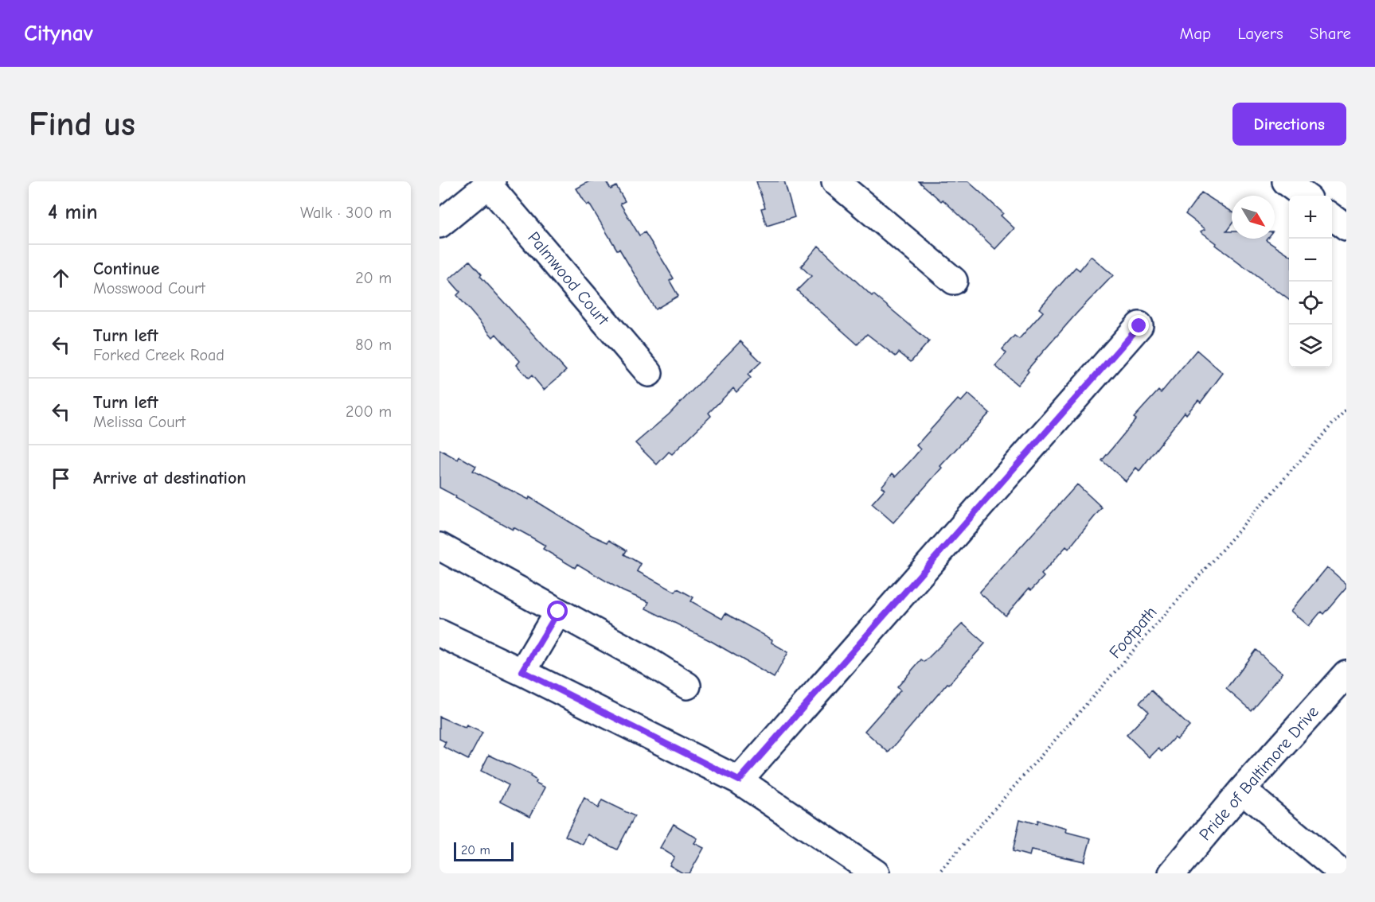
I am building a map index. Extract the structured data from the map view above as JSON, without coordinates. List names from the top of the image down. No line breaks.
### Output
{"streets":{"street":["Palmwood Court","Pride of Baltimore Drive"],"path":["Footpath"]},"scale_bar":"20 m","north":"bottom right","page":{"header":"Citynav","nav":["Map","Layers","Share"],"buttons":"Directions","title":"Find us","heading":["4 min","Walk · 300 m"],"map_buttons":["+","−"],"list":[["Continue","Mosswood Court","20 m"],["Turn left","Forked Creek Road","80 m"],["Turn left","Melissa Court","200 m"],"Arrive at destination"],"scale":"20 m"}}
